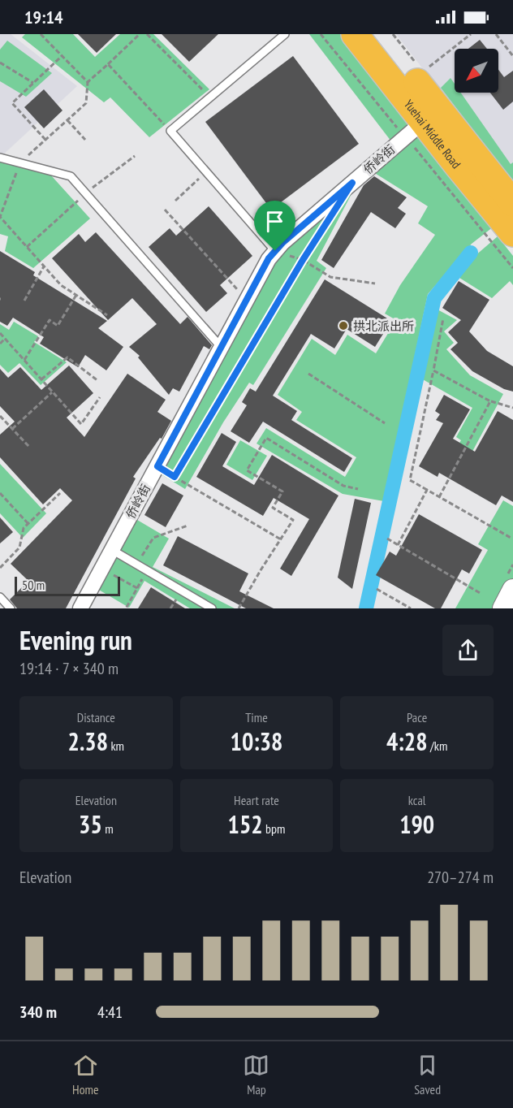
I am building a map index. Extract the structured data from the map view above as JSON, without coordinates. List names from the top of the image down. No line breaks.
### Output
{"streets":{"highway":["Yuehai Middle Road"],"street":["侨岭街"]},"crossings":[["Yuehai Middle Road","侨岭街"]],"places":["拱北派出所"],"scale_bar":"50 m","north":"bottom left","page":{"status":"19:14","scale":"50 m","heading":["Evening run","19:14 · 7 × 340 m"],"stats":[["Distance","2.38 km"],["Time","10:38"],["Pace","4:28 /km"],["Elevation","35 m"],["Heart rate","152 bpm"],["kcal","190"]],"chart":["Elevation","270–274 m"],"list":[{"name":"340 m","note":"4:41"}],"tabs":["Home","Map","Saved"]}}
